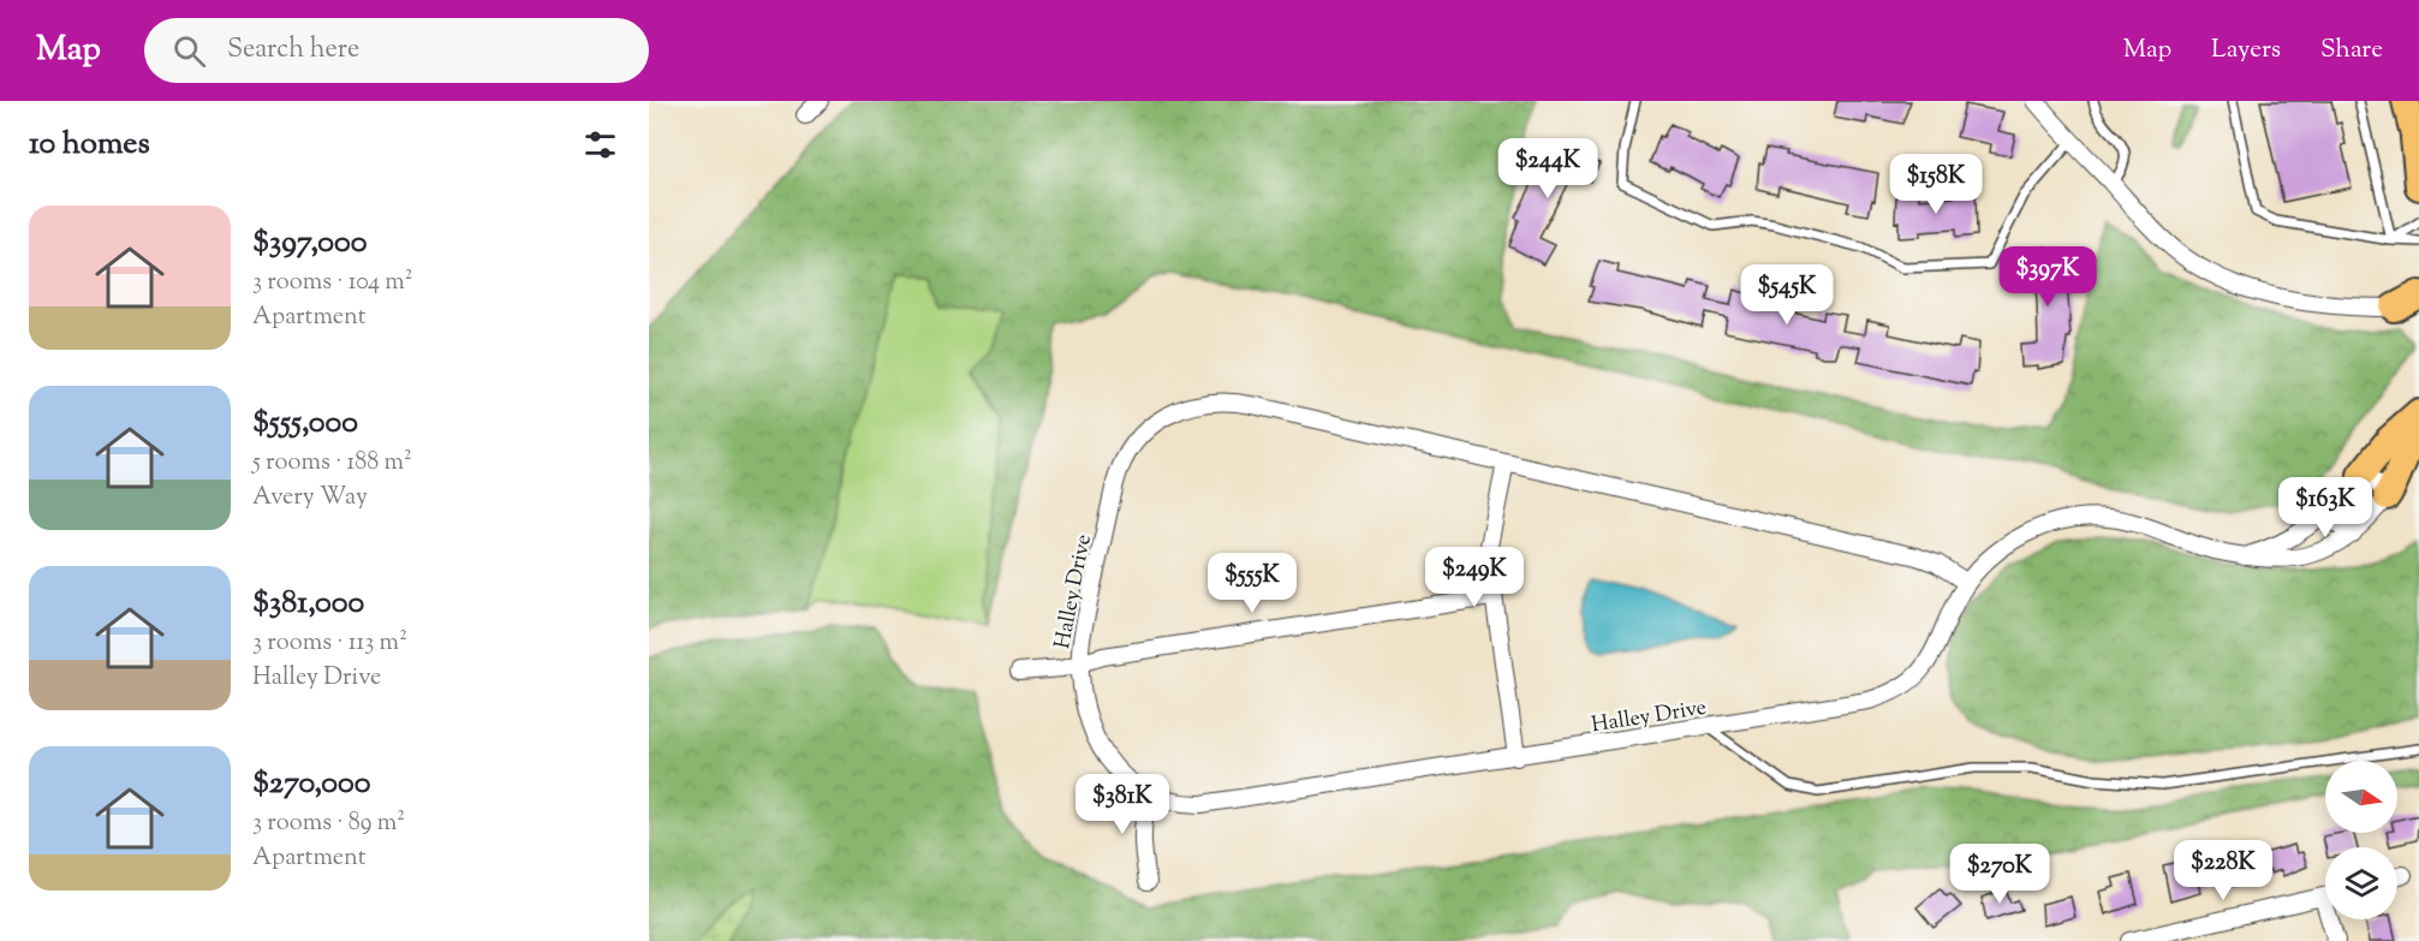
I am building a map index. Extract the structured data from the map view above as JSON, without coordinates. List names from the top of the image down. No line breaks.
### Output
{"streets":{"street":["Halley Drive"]},"north":"right","page":{"header":"Map","search":"Search here","nav":["Map","Layers","Share"],"heading":"10 homes","price":["$244K","$158K","$397K","$545K","$163K","$249K","$555K","$381K","$228K","$270K"],"list":[{"name":"$397,000","note":"3 rooms · 104 m² · Apartment"},{"name":"$555,000","note":"5 rooms · 188 m² · Avery Way"},{"name":"$381,000","note":"3 rooms · 113 m² · Halley Drive"},{"name":"$270,000","note":"3 rooms · 89 m² · Apartment"}]}}
